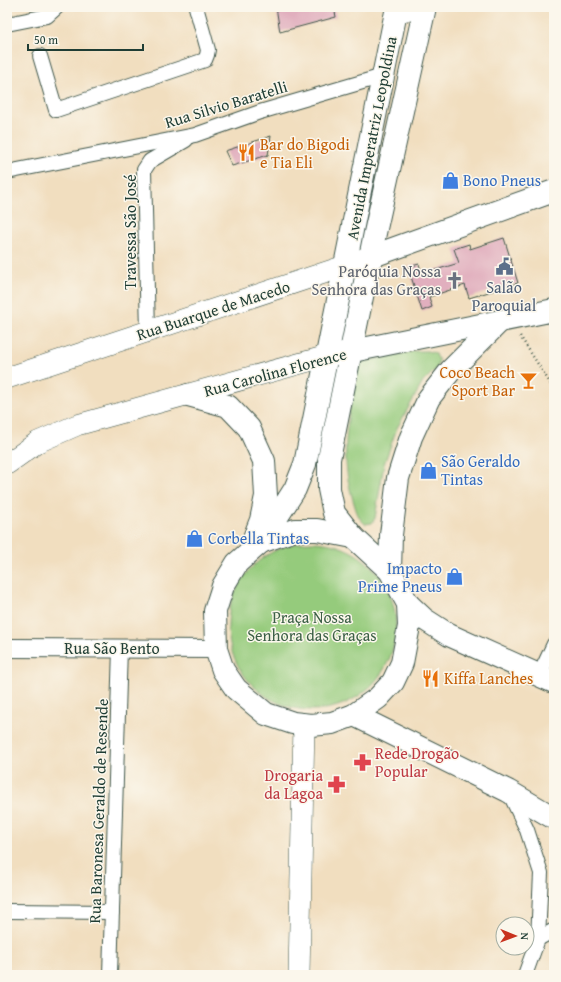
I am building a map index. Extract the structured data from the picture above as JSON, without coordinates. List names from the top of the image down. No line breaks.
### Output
{"streets":{"main road":["Avenida Imperatriz Leopoldina","Rua Buarque de Macedo","Rua Carolina Florence"],"street":["Rua Silvio Baratelli","Travessa São José","Rua São Bento","Rua Baronesa Geraldo de Resende"]},"crossings":[["Rua Silvio Baratelli","Avenida Imperatriz Leopoldina"],["Rua Silvio Baratelli","Travessa São José"],["Avenida Imperatriz Leopoldina","Rua Buarque de Macedo"],["Avenida Imperatriz Leopoldina","Rua Carolina Florence"],["Travessa São José","Rua Buarque de Macedo"],["Rua São Bento","Rua Baronesa Geraldo de Resende"]],"parks":["Praça Nossa Senhora das Graças"],"places":{"restaurant":["Bar do Bigodi e Tia Eli","Kiffa Lanches"],"shop":["Bono Pneus","São Geraldo Tintas","Corbella Tintas","Impacto Prime Pneus"],"public building":["Salão Paroquial"],"church":["Paróquia Nossa Senhora das Graças"],"bar":["Coco Beach Sport Bar"],"pharmacy":["Rede Drogão Popular","Drogaria da Lagoa"]},"scale_bar":"50 m","north":"right"}
